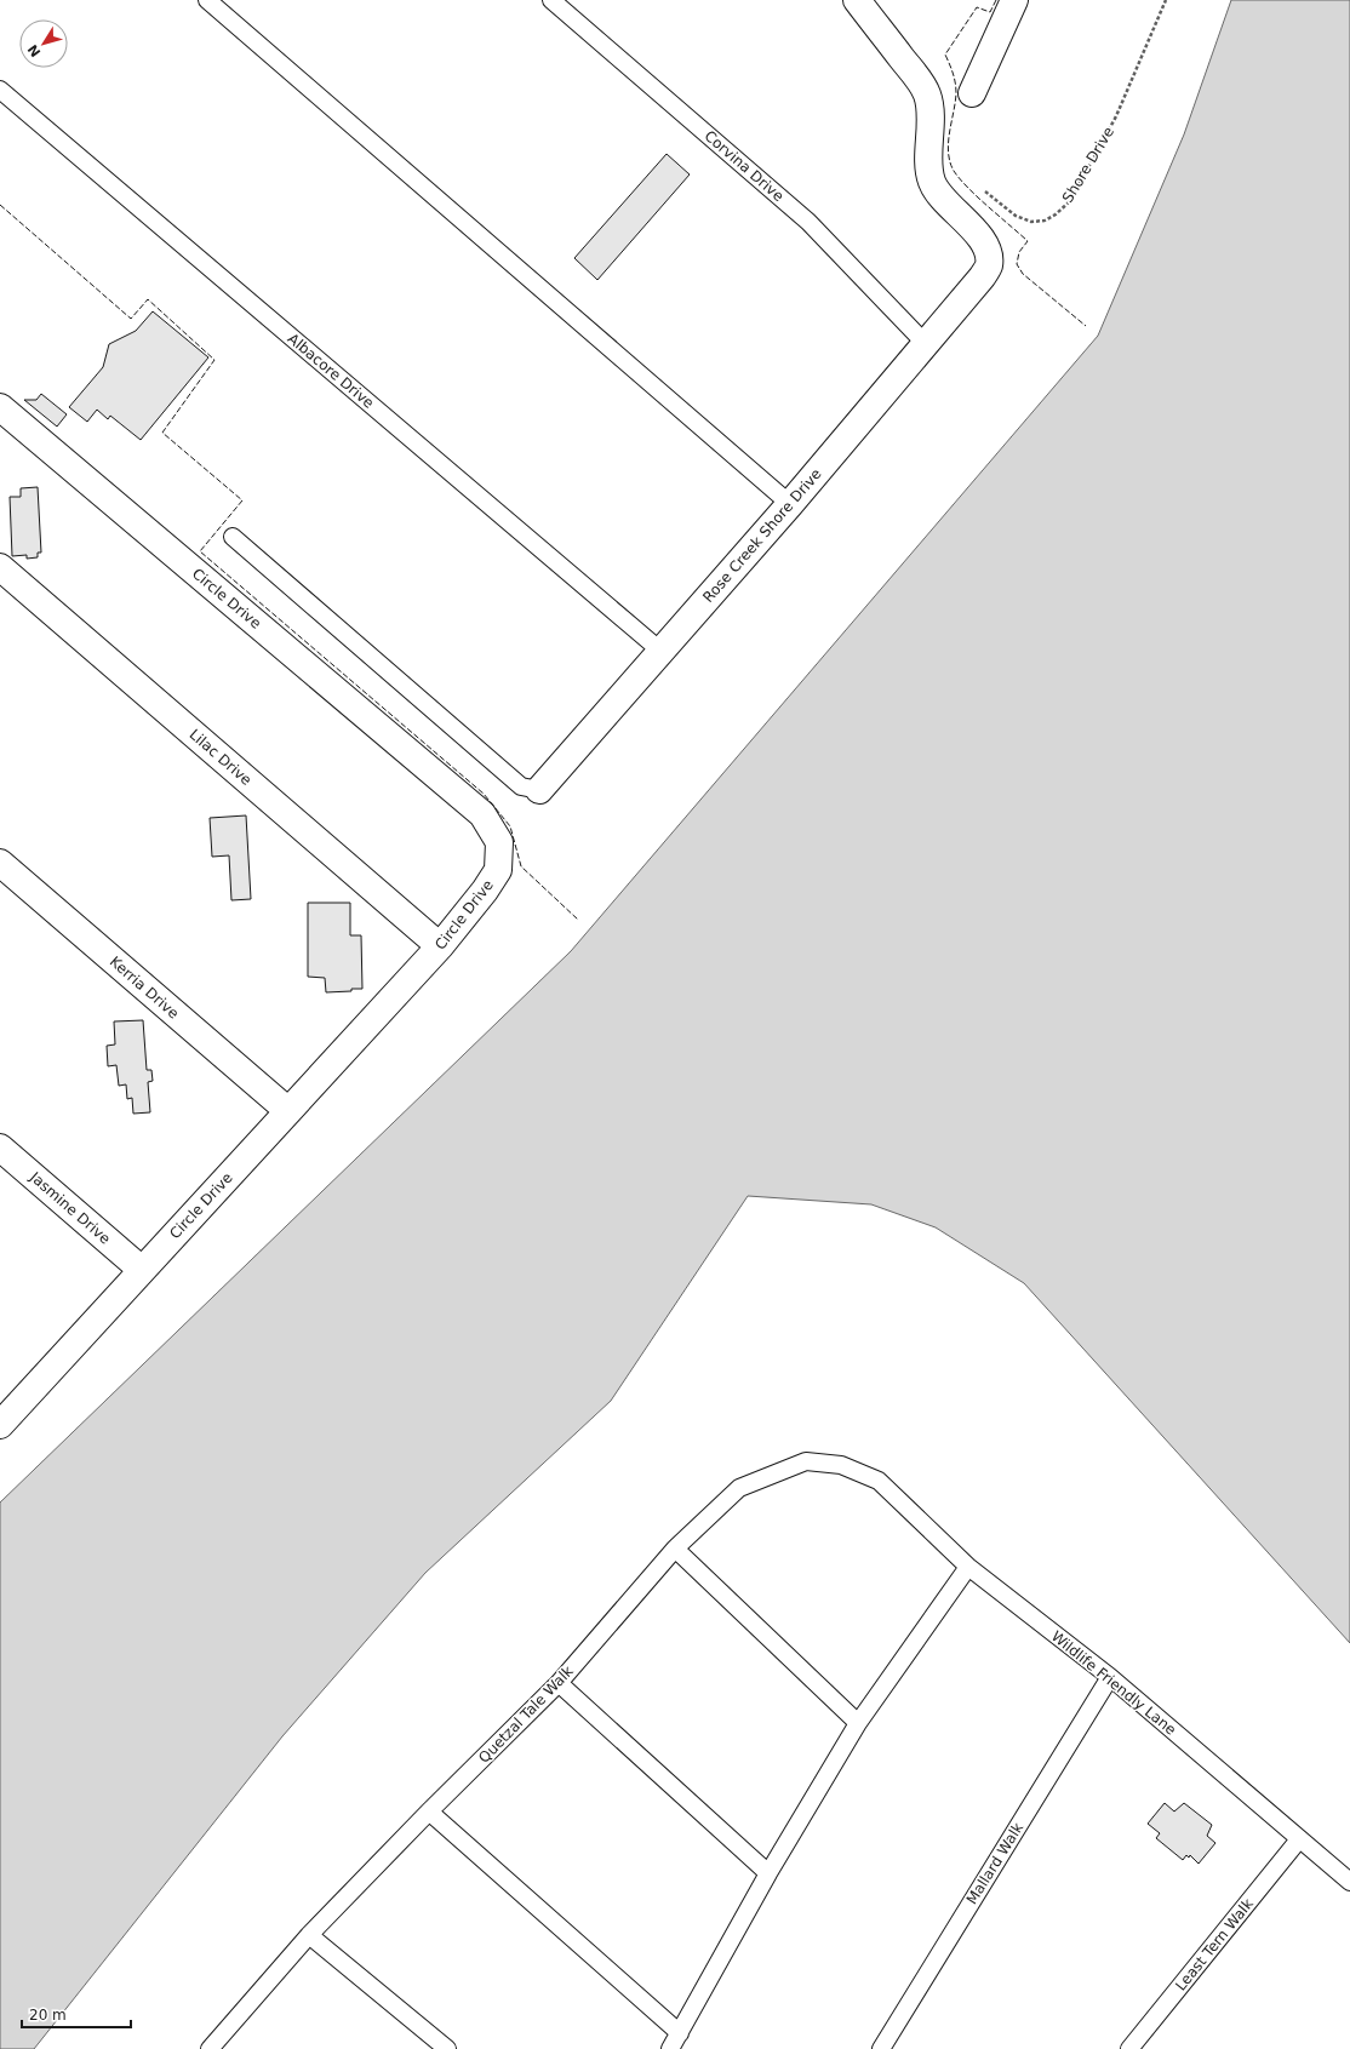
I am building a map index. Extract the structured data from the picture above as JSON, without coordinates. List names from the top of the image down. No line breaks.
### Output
{"streets":{"street":["Rose Creek Shore Drive","Circle Drive","Lilac Drive","Kerria Drive","Jasmine Drive"],"lane":["Corvina Drive","Albacore Drive","Wildlife Friendly Lane","Quetzal Tale Walk","Mallard Walk","Least Tern Walk"],"path":["Shore Drive"]},"crossings":[["Corvina Drive","Rose Creek Shore Drive"],["Albacore Drive","Rose Creek Shore Drive"],["Circle Drive","Lilac Drive"],["Circle Drive","Kerria Drive"],["Circle Drive","Jasmine Drive"],["Wildlife Friendly Lane","Quetzal Tale Walk"],["Wildlife Friendly Lane","Mallard Walk"],["Wildlife Friendly Lane","Least Tern Walk"]],"scale_bar":"20 m","north":"bottom left"}
